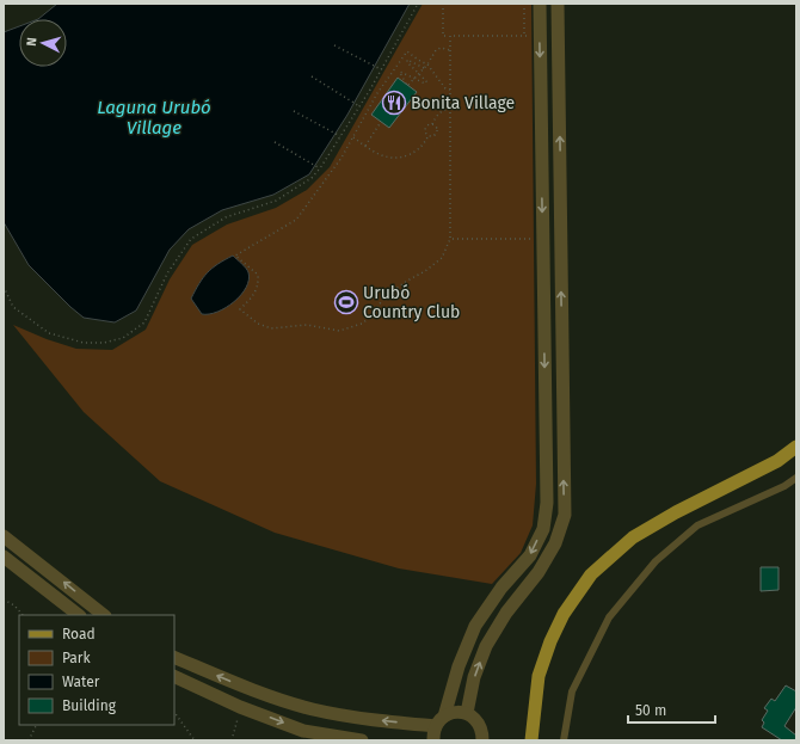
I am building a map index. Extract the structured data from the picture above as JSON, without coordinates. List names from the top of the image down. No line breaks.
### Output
{"water":["Laguna Urubó Village"],"places":{"restaurant":["Bonita Village"],"sports":["Urubó Country Club"]},"legend":["Road","Park","Water","Building"],"scale_bar":"50 m","north":"left"}
